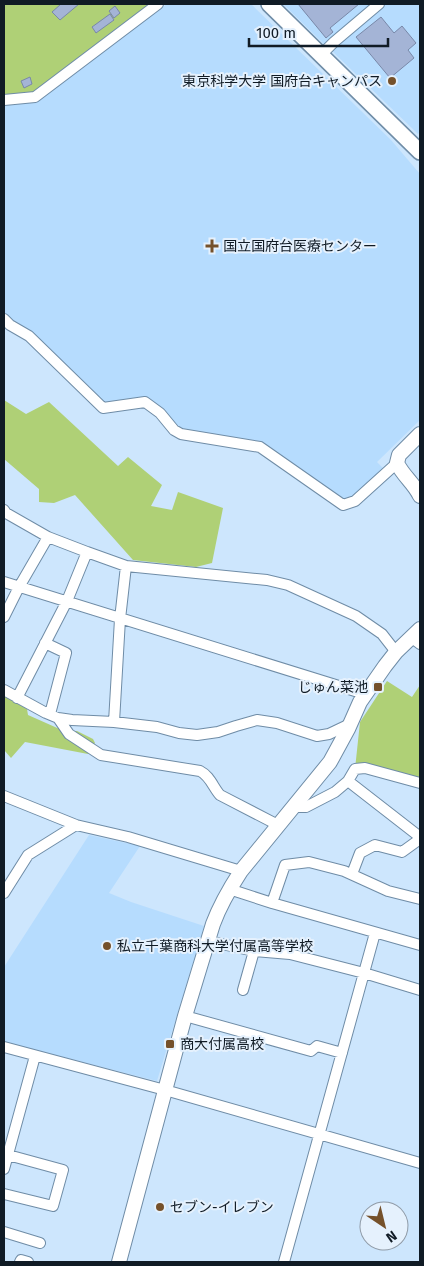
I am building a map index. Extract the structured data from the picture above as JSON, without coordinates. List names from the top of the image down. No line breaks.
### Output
{"places":{"other":["東京科学大学 国府台キャンパス","私立千葉商科大学付属高等学校","セブン-イレブン"],"health":["国立国府台医療センター"],"transit":["じゅん菜池","商大付属高校"]},"scale_bar":"100 m","north":"bottom right"}
